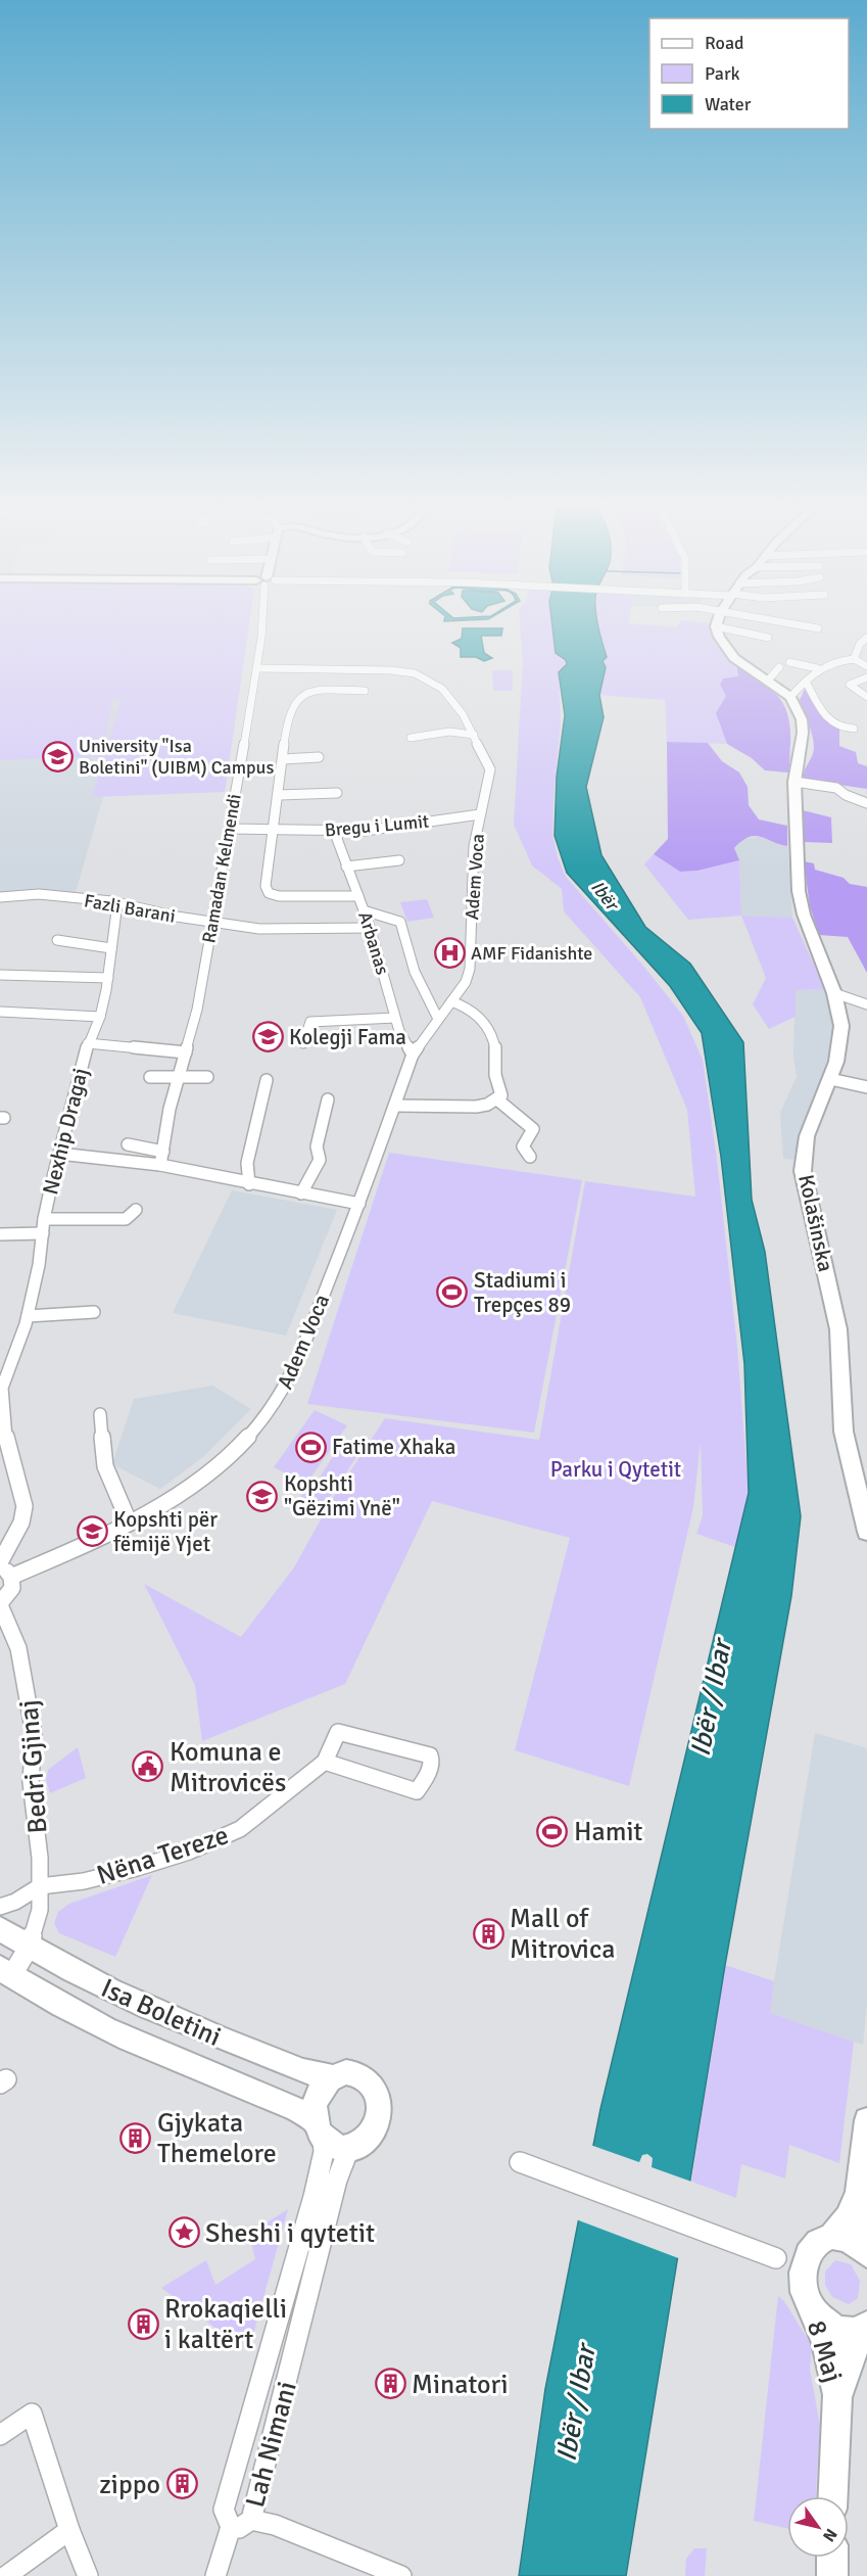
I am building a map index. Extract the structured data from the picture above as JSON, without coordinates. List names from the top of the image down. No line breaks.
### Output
{"streets":{"main road":["Kolašinska","Isa Boletini","8 Maj"],"street":["Bregu i Lumit","Ramadan Kelmendi","Adem Voca","Fazli Barani","Arbanas","Nexhip Dragaj","Bedri Gjinaj","Nëna Tereze","Lah Nimani"]},"crossings":[["Bregu i Lumit","Ramadan Kelmendi"],["Bregu i Lumit","Adem Voca"],["Bregu i Lumit","Arbanas"],["Ramadan Kelmendi","Adem Voca"],["Ramadan Kelmendi","Fazli Barani"],["Ramadan Kelmendi","Nexhip Dragaj"],["Adem Voca","Arbanas"],["Fazli Barani","Arbanas"],["Fazli Barani","Nexhip Dragaj"],["Bedri Gjinaj","Nëna Tereze"],["Isa Boletini","Lah Nimani"]],"water":["Ibër","Ibër / Ibar"],"parks":["Parku i Qytetit"],"places":{"school or university":["University \"Isa Boletini\" (UIBM) Campus","Kolegji Fama","Kopshti \"Gëzimi Ynë\"","Kopshti për fëmijë Yjet"],"hospital":["AMF Fidanishte"],"sports":["Stadiumi i Trepçes 89","Fatime Xhaka","Hamit"],"public building":["Komuna e Mitrovicës"],"building":["Mall of Mitrovica","Gjykata Themelore","Rrokaqielli i kaltërt","Minatori","zippo"],"place":["Sheshi i qytetit"]},"legend":["Road","Park","Water"],"north":"bottom right"}
